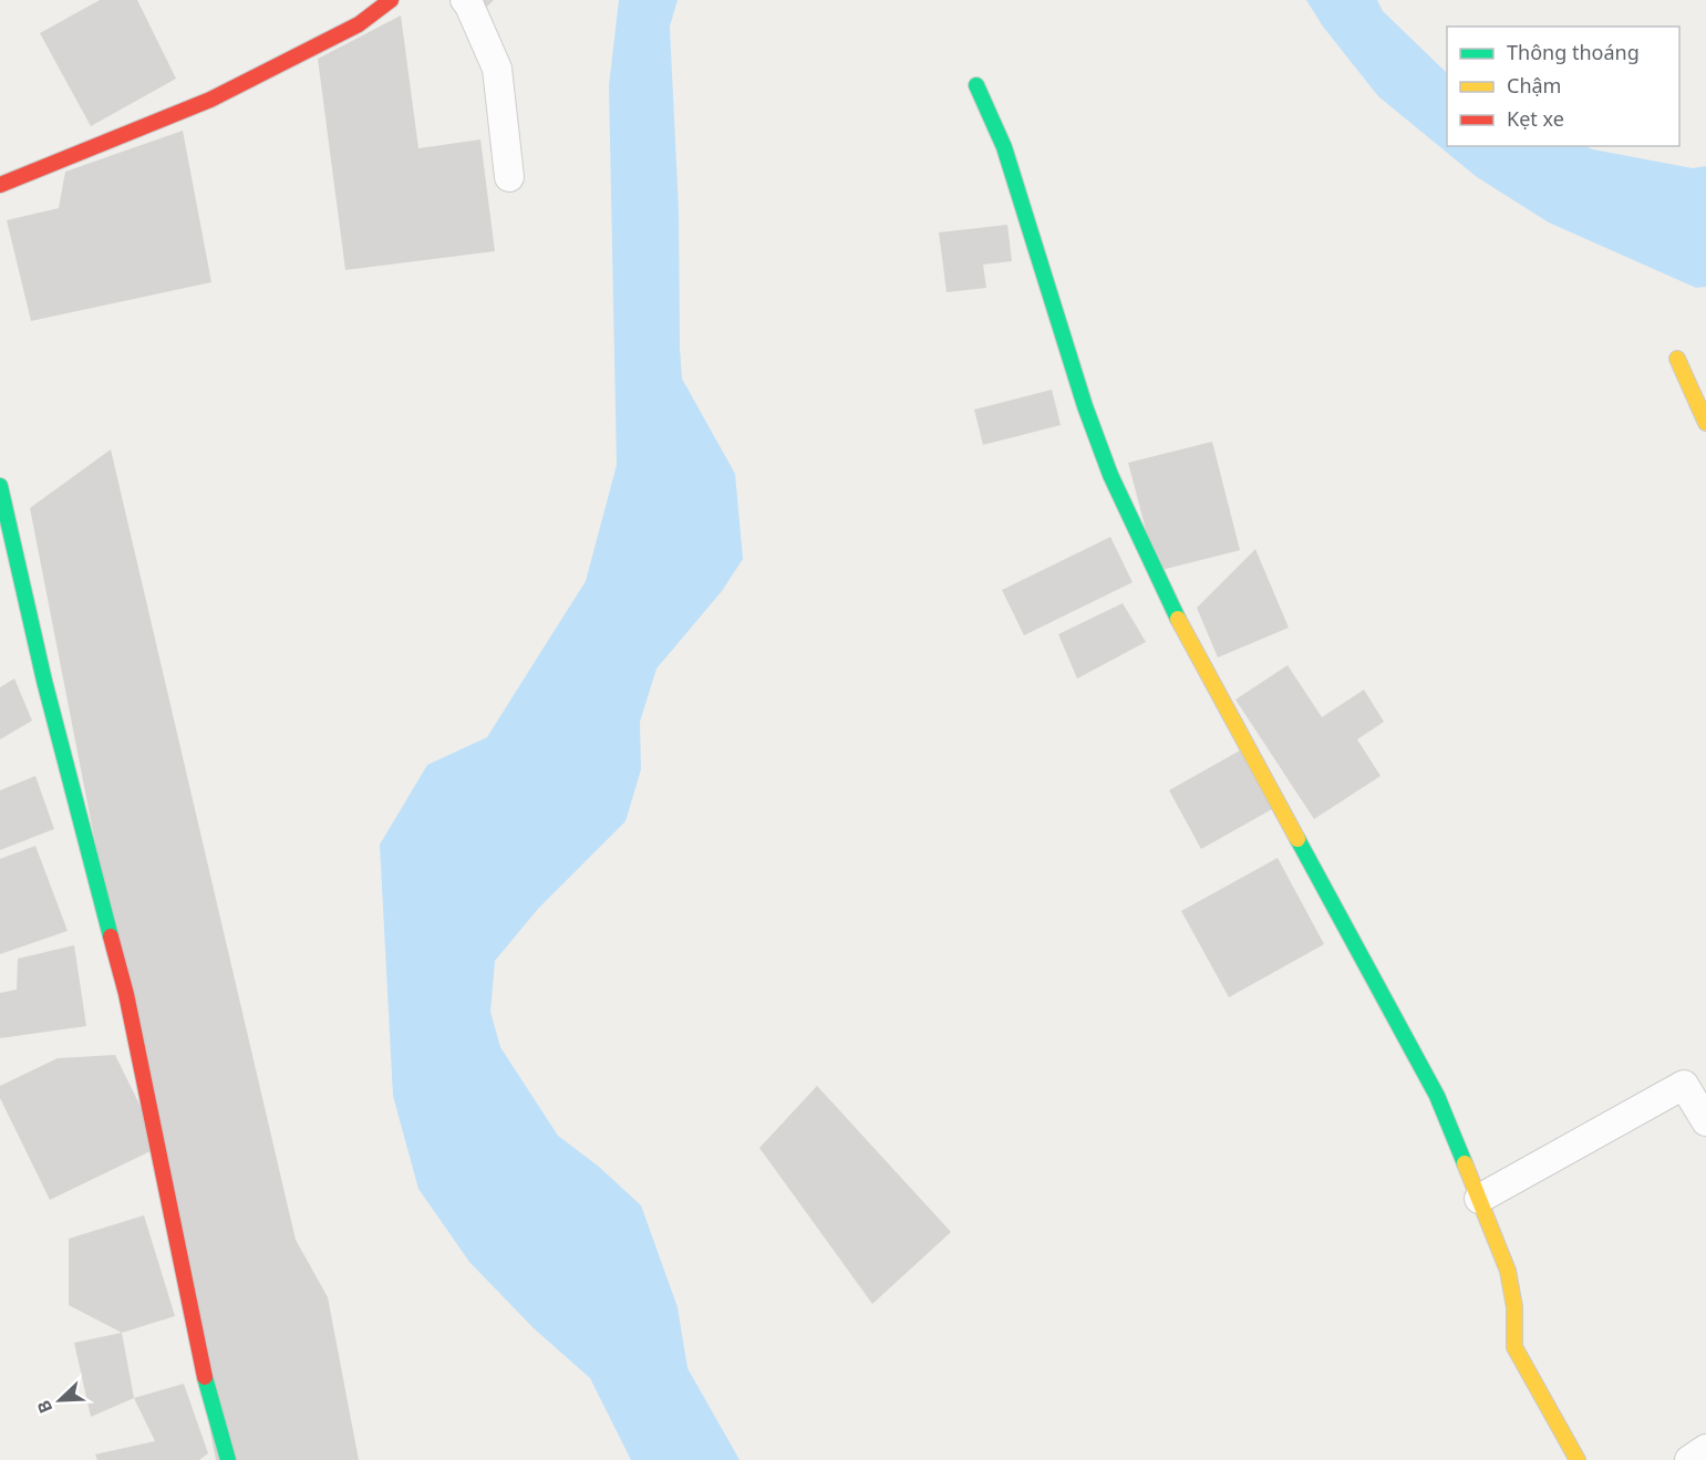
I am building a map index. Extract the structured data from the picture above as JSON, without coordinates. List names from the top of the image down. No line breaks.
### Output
{"legend":["Thông thoáng","Chậm","Kẹt xe"],"north":"bottom left"}
